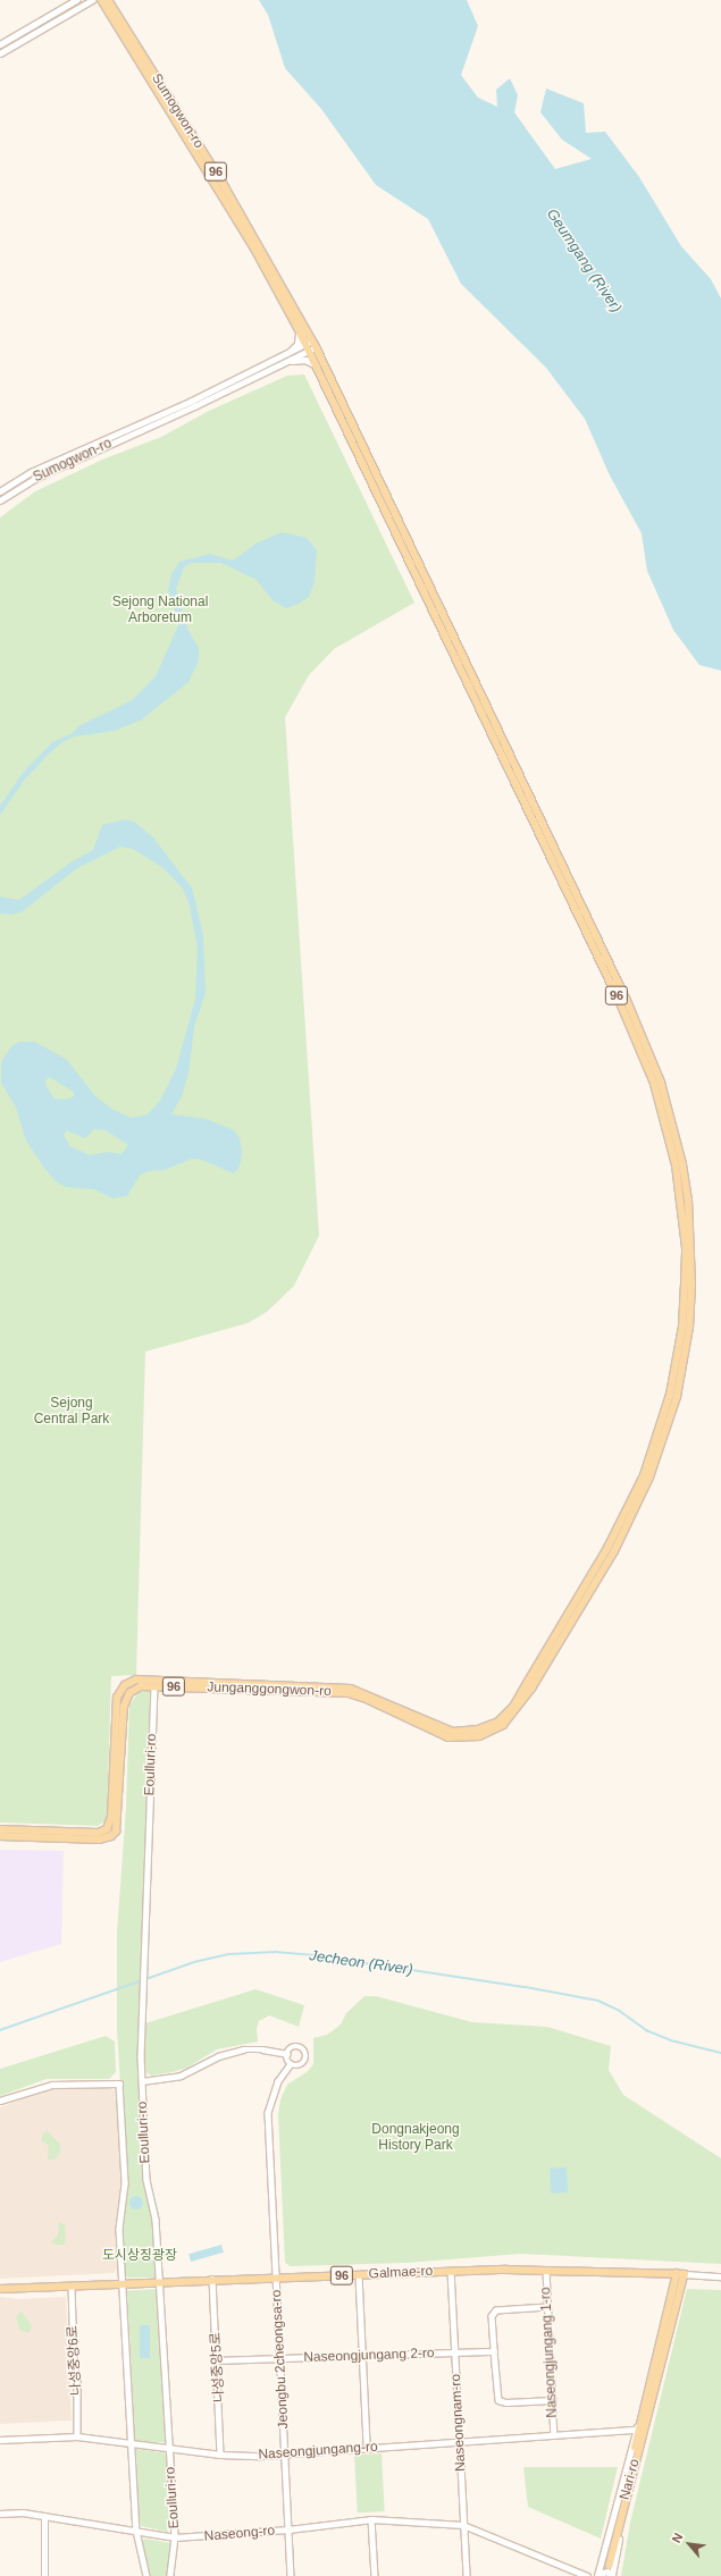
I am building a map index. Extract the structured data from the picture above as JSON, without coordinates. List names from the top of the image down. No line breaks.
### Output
{"streets":{"main road":["Sumogwon-ro","96","Junganggongwon-ro","Galmae-ro","Nari-ro"],"street":["Eoulluri-ro","Naseongjungang 1-ro","Naseongjungang 2-ro","Jeongbu 2cheongsa-ro","나성중앙6로","나성중앙5로","Naseongnam-ro","Naseongjungang-ro","Naseong-ro"]},"crossings":[["Sumogwon-ro","96"],["96","Junganggongwon-ro"],["Junganggongwon-ro","Eoulluri-ro"],["Eoulluri-ro","Galmae-ro"],["Eoulluri-ro","Naseongjungang-ro"],["Eoulluri-ro","Naseong-ro"],["Galmae-ro","Naseongjungang 1-ro"],["Galmae-ro","Jeongbu 2cheongsa-ro"],["Galmae-ro","나성중앙6로"],["Galmae-ro","나성중앙5로"],["Galmae-ro","Naseongnam-ro"],["Galmae-ro","Nari-ro"],["Naseongjungang 1-ro","Naseongjungang-ro"],["Naseongjungang 2-ro","Jeongbu 2cheongsa-ro"],["Naseongjungang 2-ro","나성중앙5로"],["Naseongjungang 2-ro","Naseongnam-ro"],["Jeongbu 2cheongsa-ro","Naseongjungang-ro"],["Jeongbu 2cheongsa-ro","Naseong-ro"],["나성중앙6로","Naseongjungang-ro"],["나성중앙5로","Naseongjungang-ro"],["Naseongnam-ro","Naseongjungang-ro"],["Naseongnam-ro","Naseong-ro"]],"water":["Geumgang (River)","Jecheon (River)"],"parks":["Sejong National Arboretum","Sejong Central Park","Dongnakjeong History Park","도시상징광장"],"north":"top left"}
